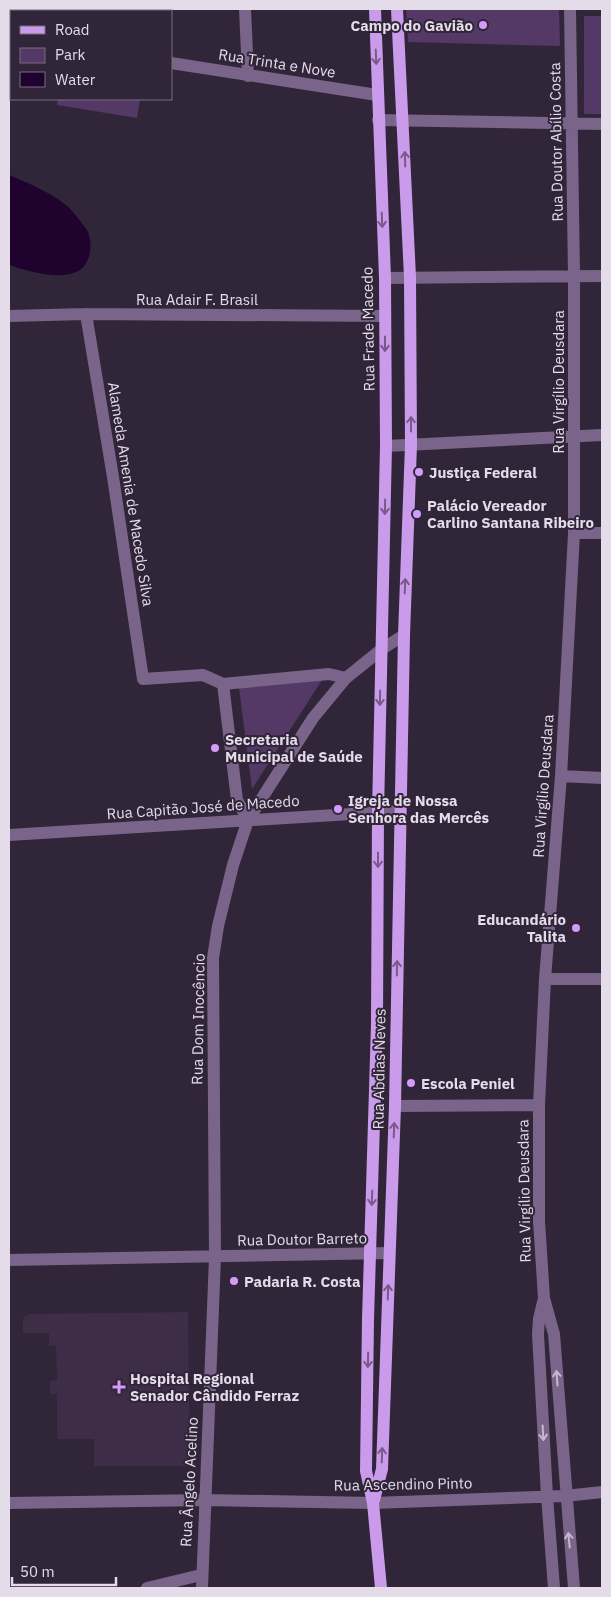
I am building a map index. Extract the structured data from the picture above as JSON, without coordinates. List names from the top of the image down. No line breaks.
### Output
{"streets":{"main road":["Rua Frade Macedo","Rua Abdias Neves"],"street":["Rua Trinta e Nove","Rua Doutor Abílio Costa","Rua Adair F. Brasil","Rua Virgílio Deusdara","Alameda Amenia de Macedo Silva","Rua Capitão José de Macedo","Rua Dom Inocêncio","Rua Doutor Barreto","Rua Ângelo Acelino","Rua Ascendino Pinto"]},"crossings":[["Rua Trinta e Nove","Rua Frade Macedo"],["Rua Doutor Abílio Costa","Rua Virgílio Deusdara"],["Rua Adair F. Brasil","Rua Frade Macedo"],["Rua Adair F. Brasil","Alameda Amenia de Macedo Silva"],["Rua Frade Macedo","Rua Dom Inocêncio"],["Rua Frade Macedo","Rua Abdias Neves"],["Rua Virgílio Deusdara","Rua Ascendino Pinto"],["Rua Capitão José de Macedo","Rua Dom Inocêncio"],["Rua Capitão José de Macedo","Rua Abdias Neves"],["Rua Dom Inocêncio","Rua Abdias Neves"],["Rua Dom Inocêncio","Rua Doutor Barreto"],["Rua Dom Inocêncio","Rua Ângelo Acelino"],["Rua Abdias Neves","Rua Doutor Barreto"],["Rua Abdias Neves","Rua Ascendino Pinto"],["Rua Doutor Barreto","Rua Ângelo Acelino"],["Rua Ângelo Acelino","Rua Ascendino Pinto"]],"places":{"other":["Campo do Gavião","Justiça Federal","Palácio Vereador Carlino Santana Ribeiro","Secretaria Municipal de Saúde","Igreja de Nossa Senhora das Mercês","Educandário Talita","Escola Peniel","Padaria R. Costa"],"health":["Hospital Regional Senador Cândido Ferraz"]},"legend":["Road","Park","Water"],"scale_bar":"50 m"}
